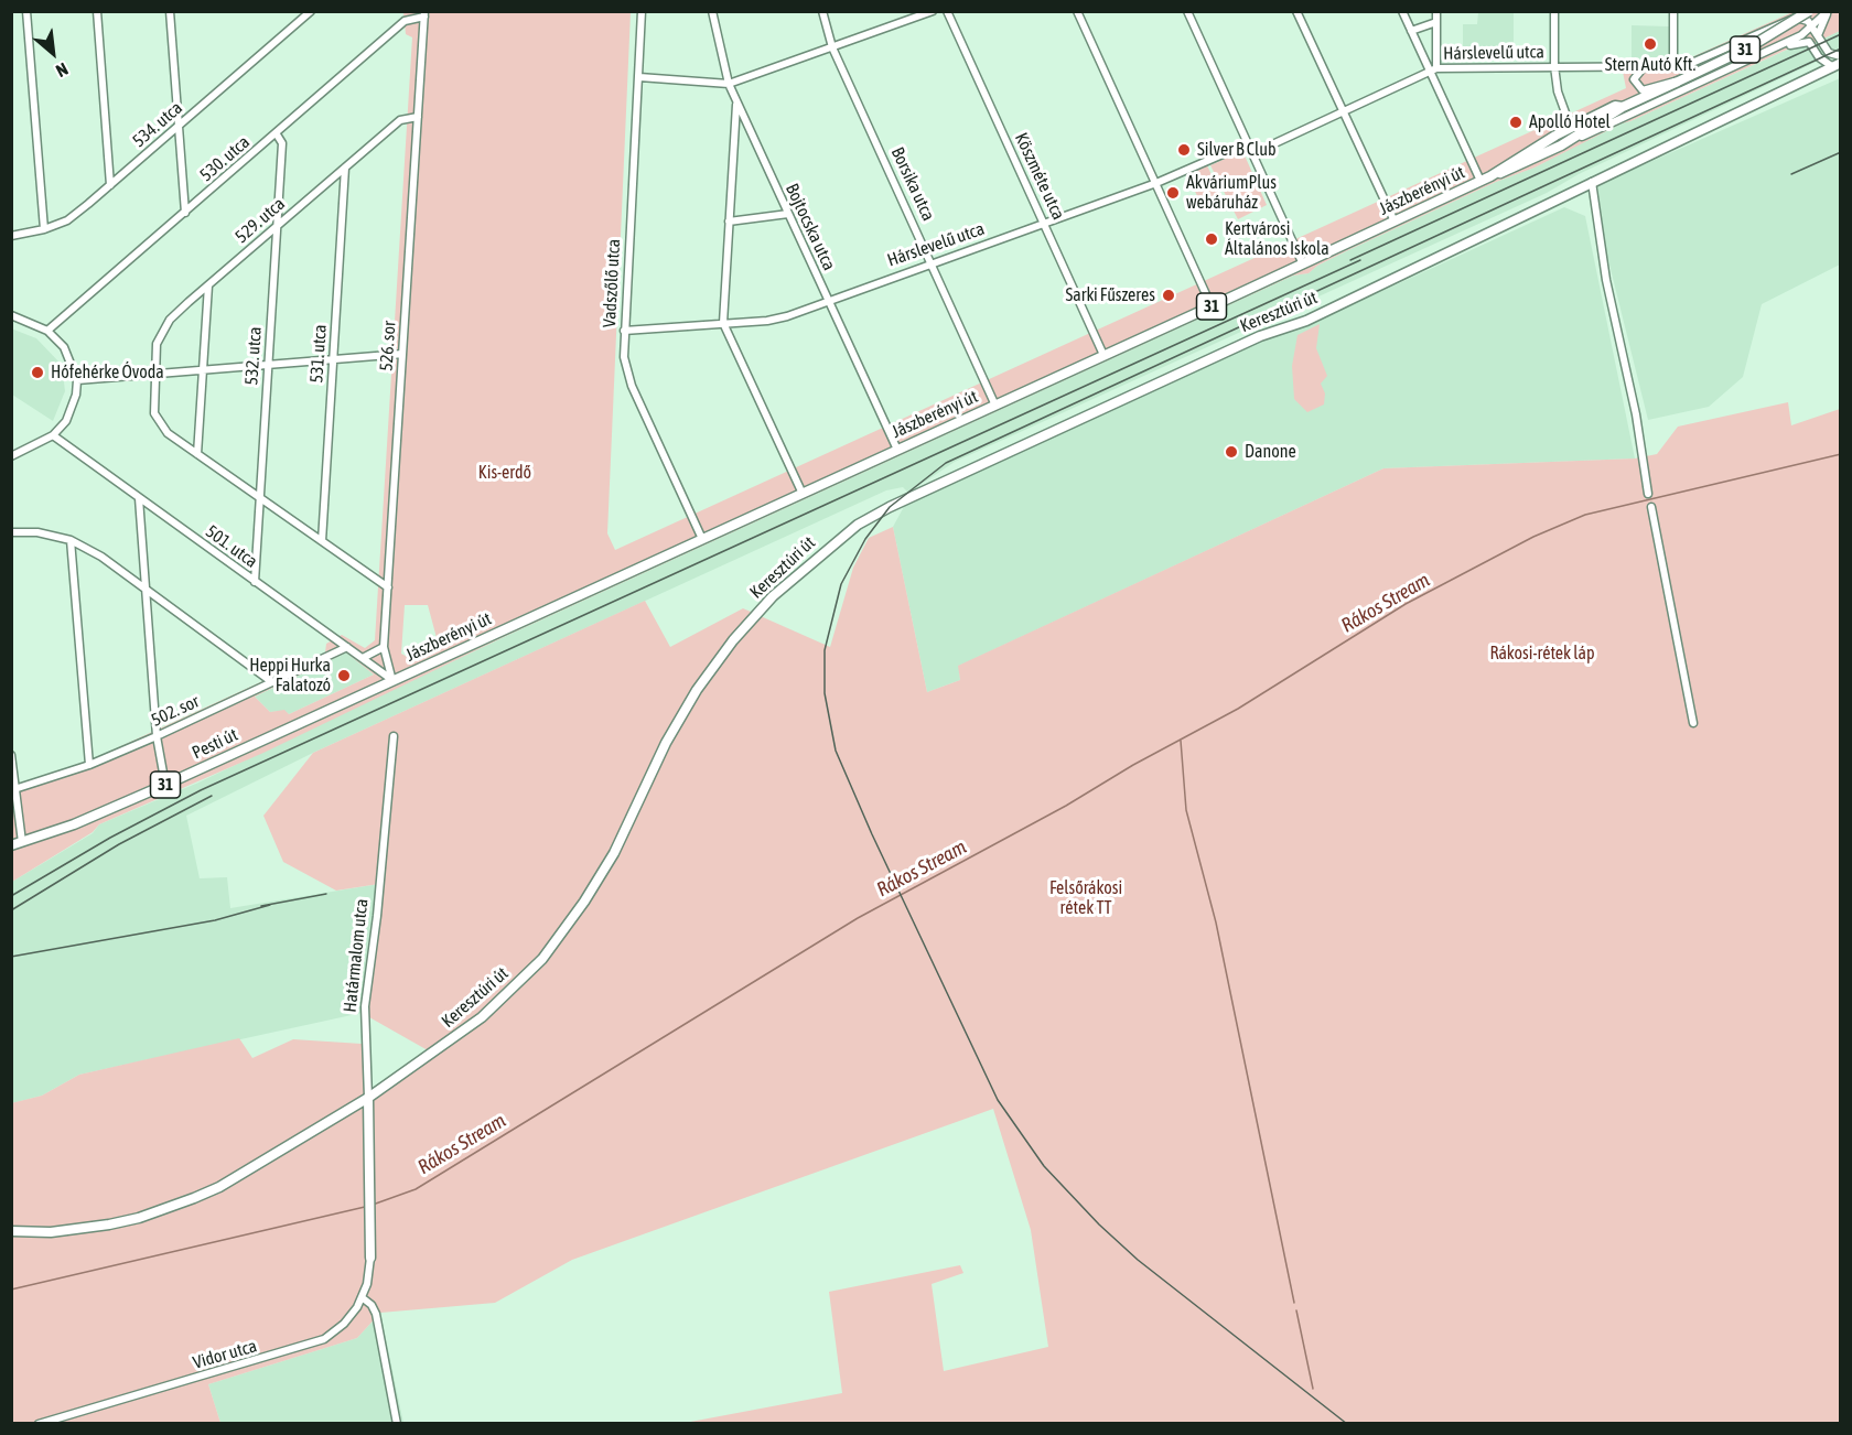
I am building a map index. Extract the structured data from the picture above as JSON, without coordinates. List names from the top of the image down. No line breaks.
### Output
{"streets":{"main road":["31","Jászberényi út","Keresztúri út","Pesti út","Határmalom utca"],"street":["Hárslevelű utca","534. utca","530. utca","Köszméte utca","Borsika utca","529. utca","Bojtocska utca","Vadszőlő utca","526. sor","531. utca","532. utca","501. utca","502. sor","Vidor utca"]},"crossings":[["Hárslevelű utca","Köszméte utca"],["Hárslevelű utca","Borsika utca"],["Hárslevelű utca","Bojtocska utca"],["Hárslevelű utca","Vadszőlő utca"],["530. utca","526. sor"],["530. utca","532. utca"],["Köszméte utca","Jászberényi út"],["Borsika utca","Jászberényi út"],["Jászberényi út","Bojtocska utca"],["Jászberényi út","Vadszőlő utca"],["Jászberényi út","526. sor"],["Jászberényi út","501. utca"],["Jászberényi út","Pesti út"],["529. utca","526. sor"],["529. utca","531. utca"],["529. utca","532. utca"],["Keresztúri út","Határmalom utca"],["526. sor","501. utca"],["526. sor","Pesti út"],["532. utca","501. utca"],["501. utca","502. sor"],["501. utca","Pesti út"],["Határmalom utca","Vidor utca"]],"water":["Rákos Stream"],"parks":["Kis-erdő","Rákosi-rétek láp","Felsőrákosi rétek TT"],"places":["Stern Autó Kft.","Apolló Hotel","Silver B Club","AkváriumPlus webáruház","Kertvárosi Általános Iskola","Sarki Fűszeres","Hófehérke Óvoda","Danone","Heppi Hurka Falatozó"],"north":"bottom right"}
